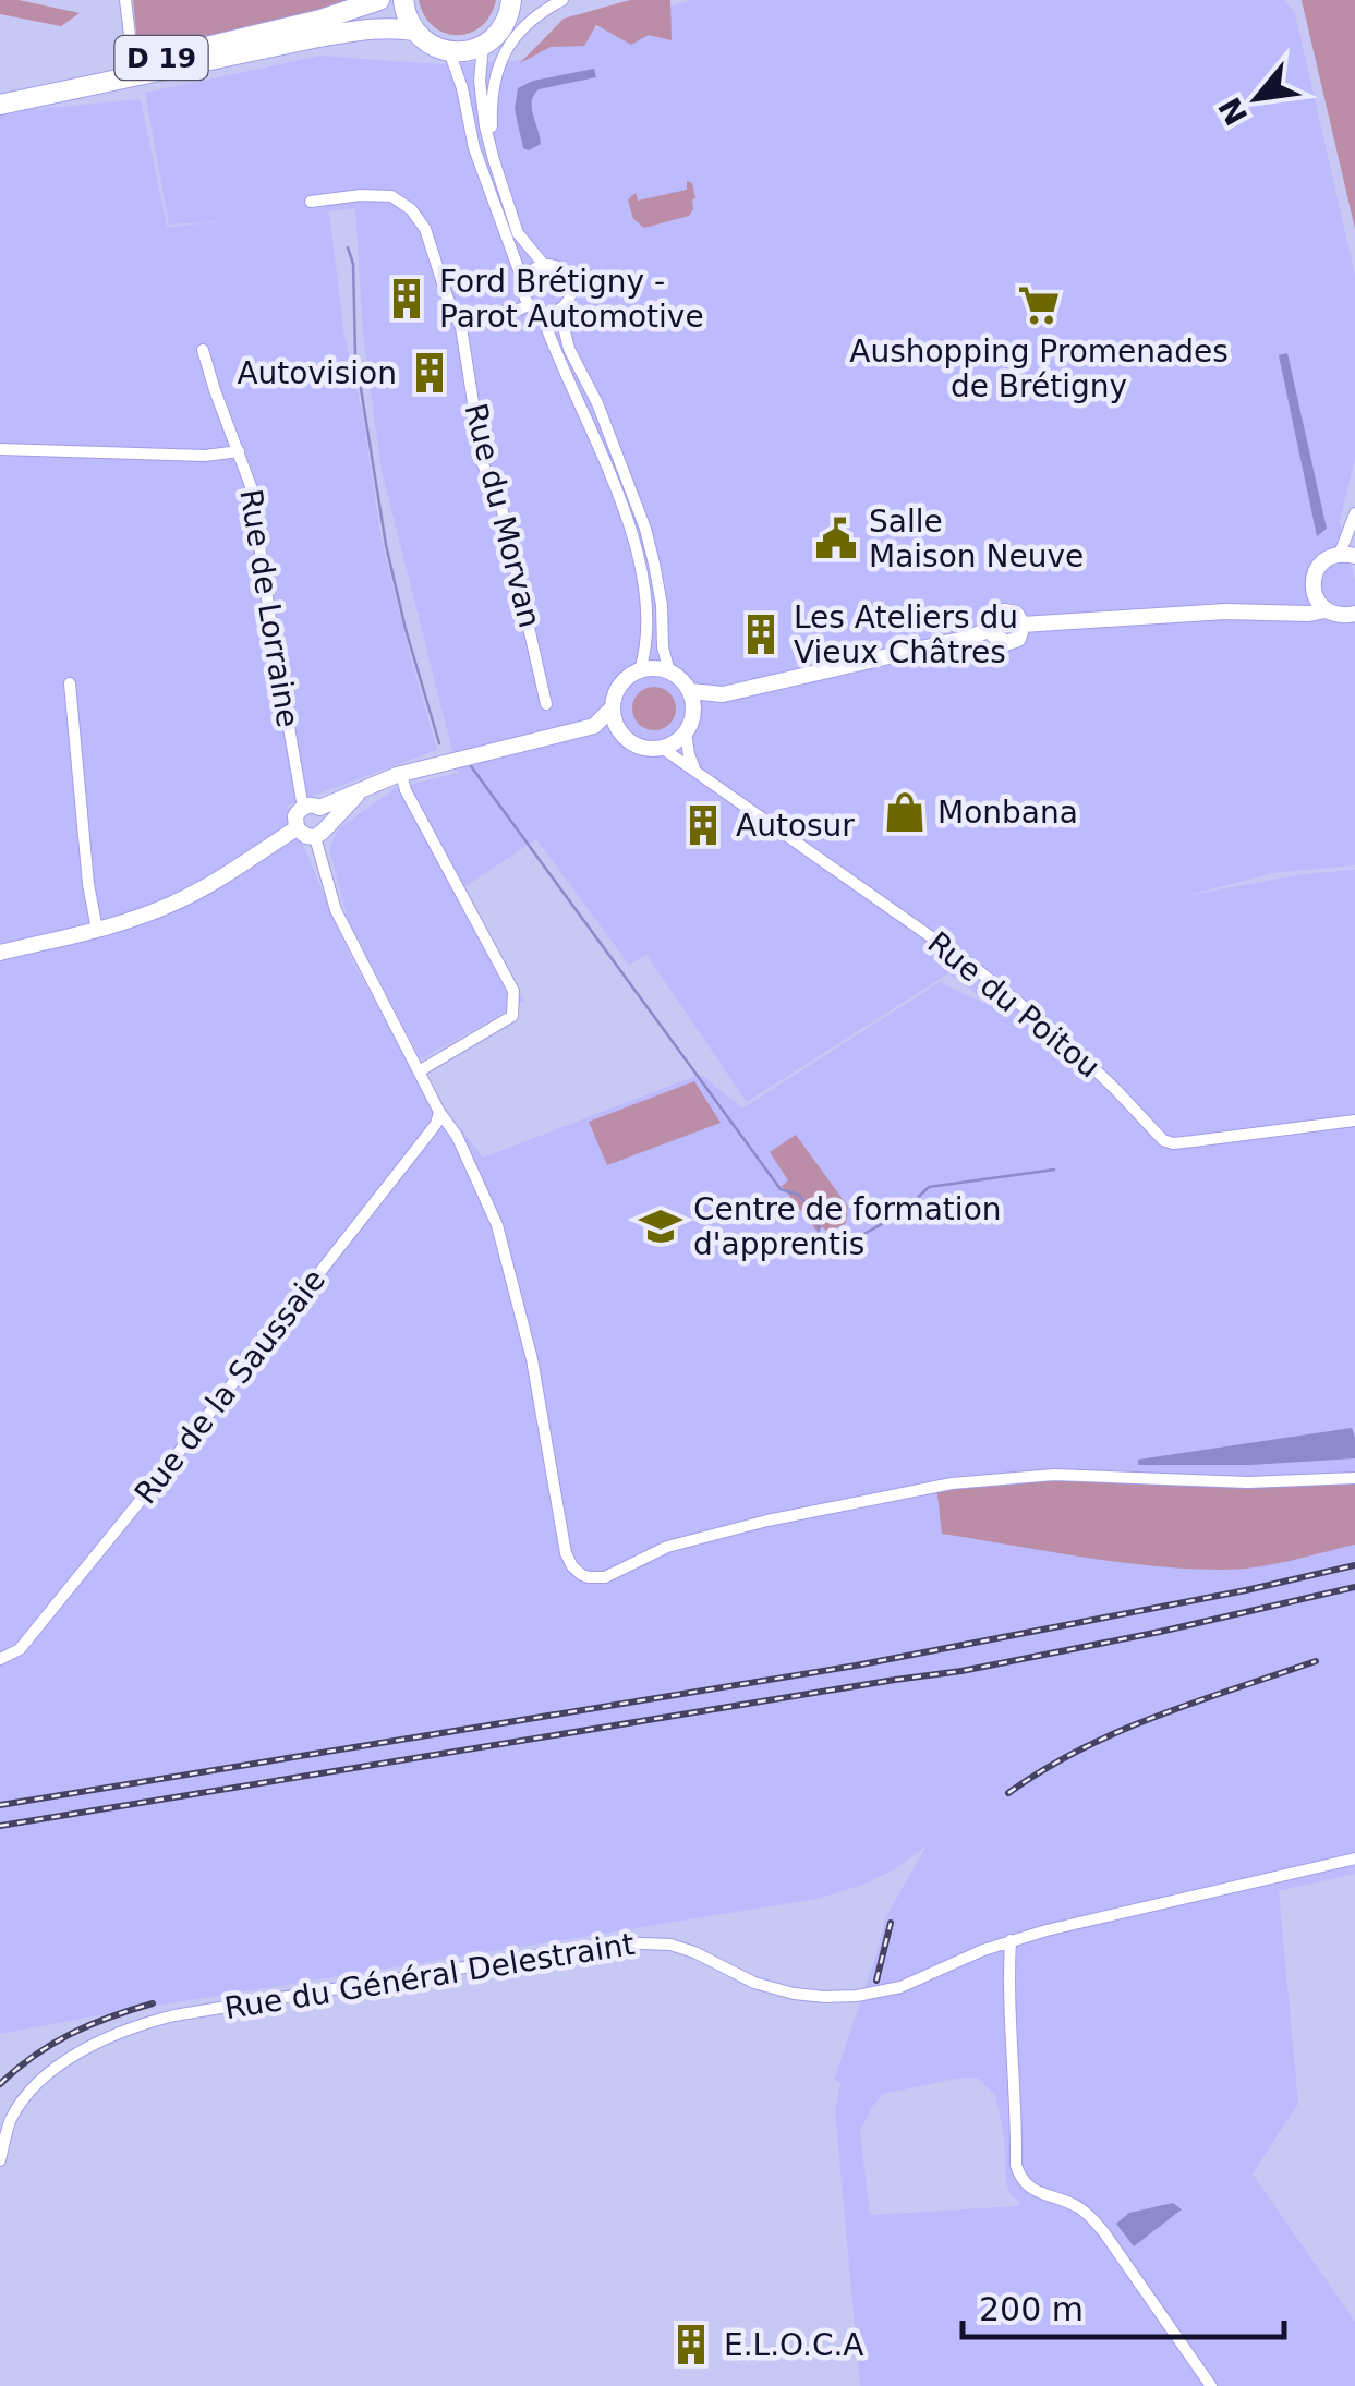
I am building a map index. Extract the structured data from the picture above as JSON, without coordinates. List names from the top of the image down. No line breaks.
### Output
{"streets":{"main road":["D 19"],"street":["Rue du Morvan","Rue de Lorraine","Rue du Poitou","Rue de la Saussaie","Rue du Général Delestraint"]},"places":{"building":["Ford Brétigny - Parot Automotive","Autovision","Les Ateliers du Vieux Châtres","Autosur","E.L.O.C.A"],"supermarket":["Aushopping Promenades de Brétigny"],"public building":["Salle Maison Neuve"],"shop":["Monbana"],"school or university":["Centre de formation d'apprentis"]},"scale_bar":"200 m","north":"bottom left"}
